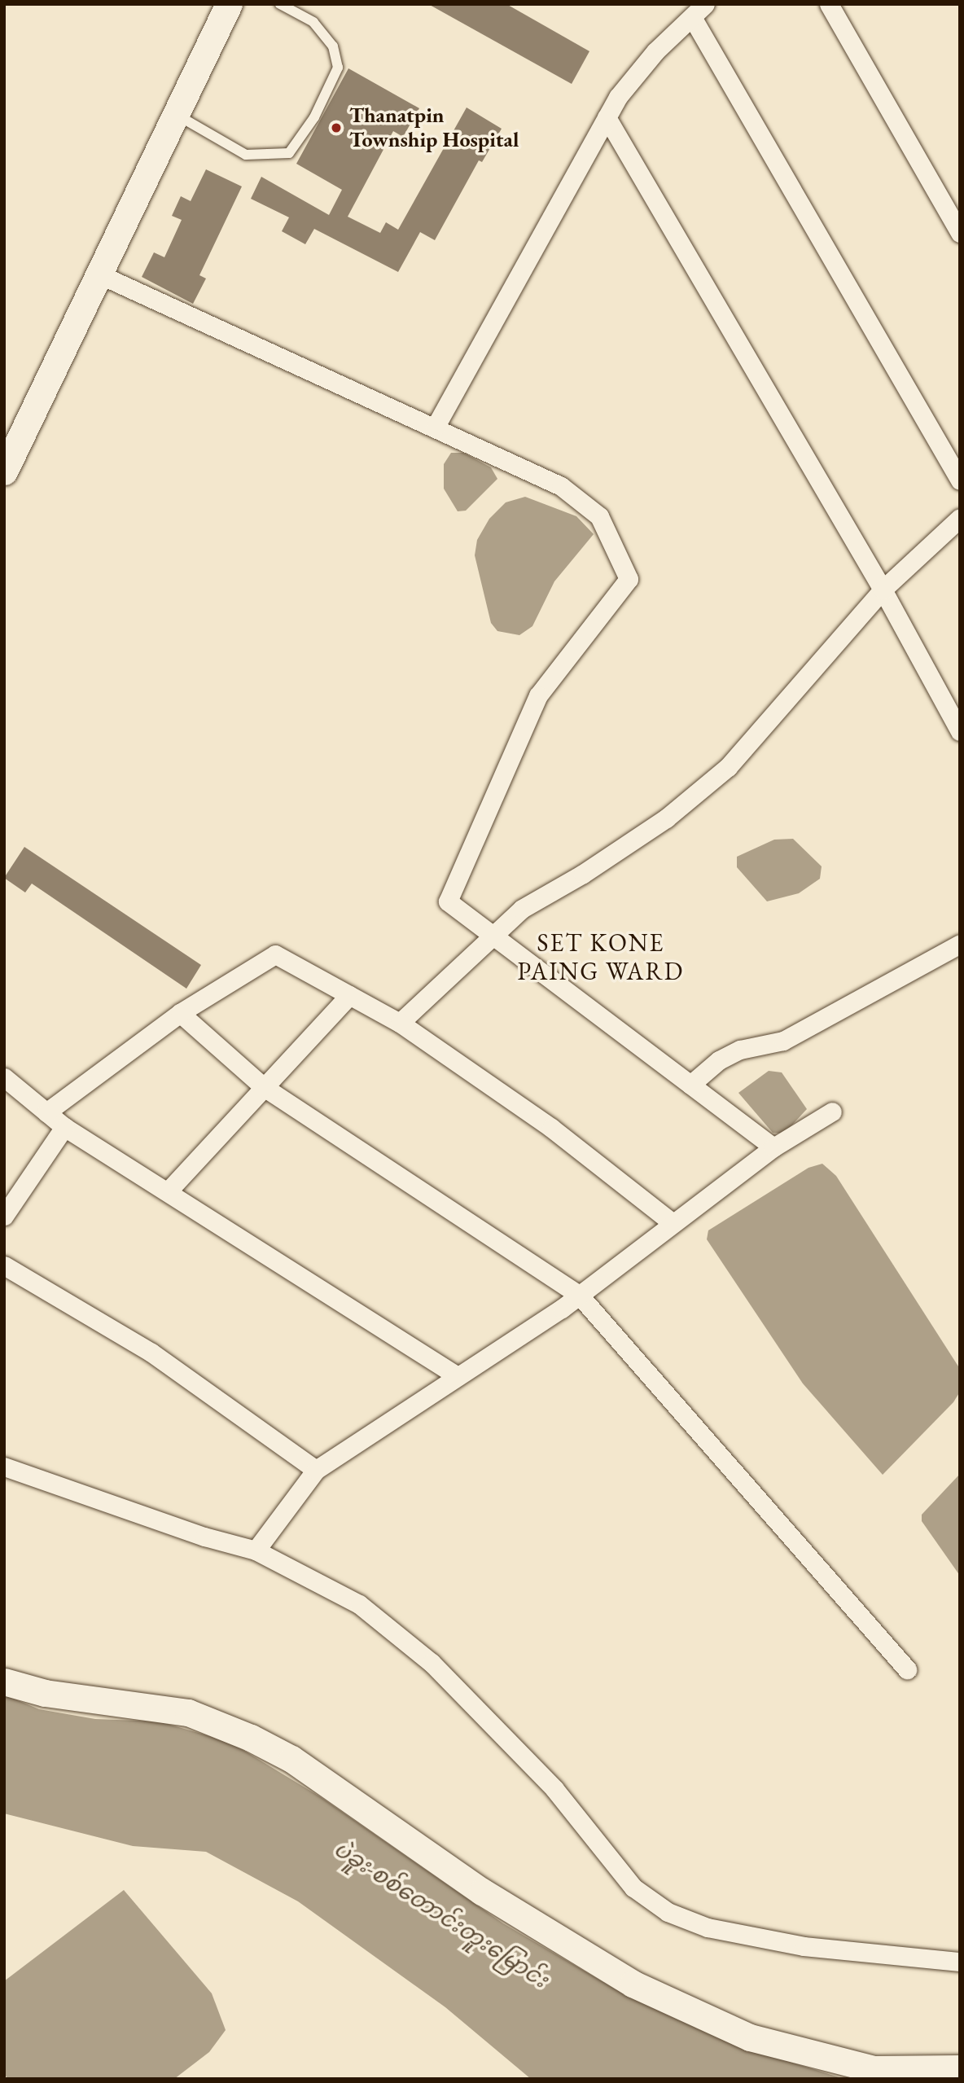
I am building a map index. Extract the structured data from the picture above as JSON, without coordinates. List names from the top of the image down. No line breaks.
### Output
{"districts":["SET KONE PAING WARD"],"water":["ပဲခူး-စစ်တောင်းတူးမြောင်း"],"places":["Thanatpin Township Hospital"]}
